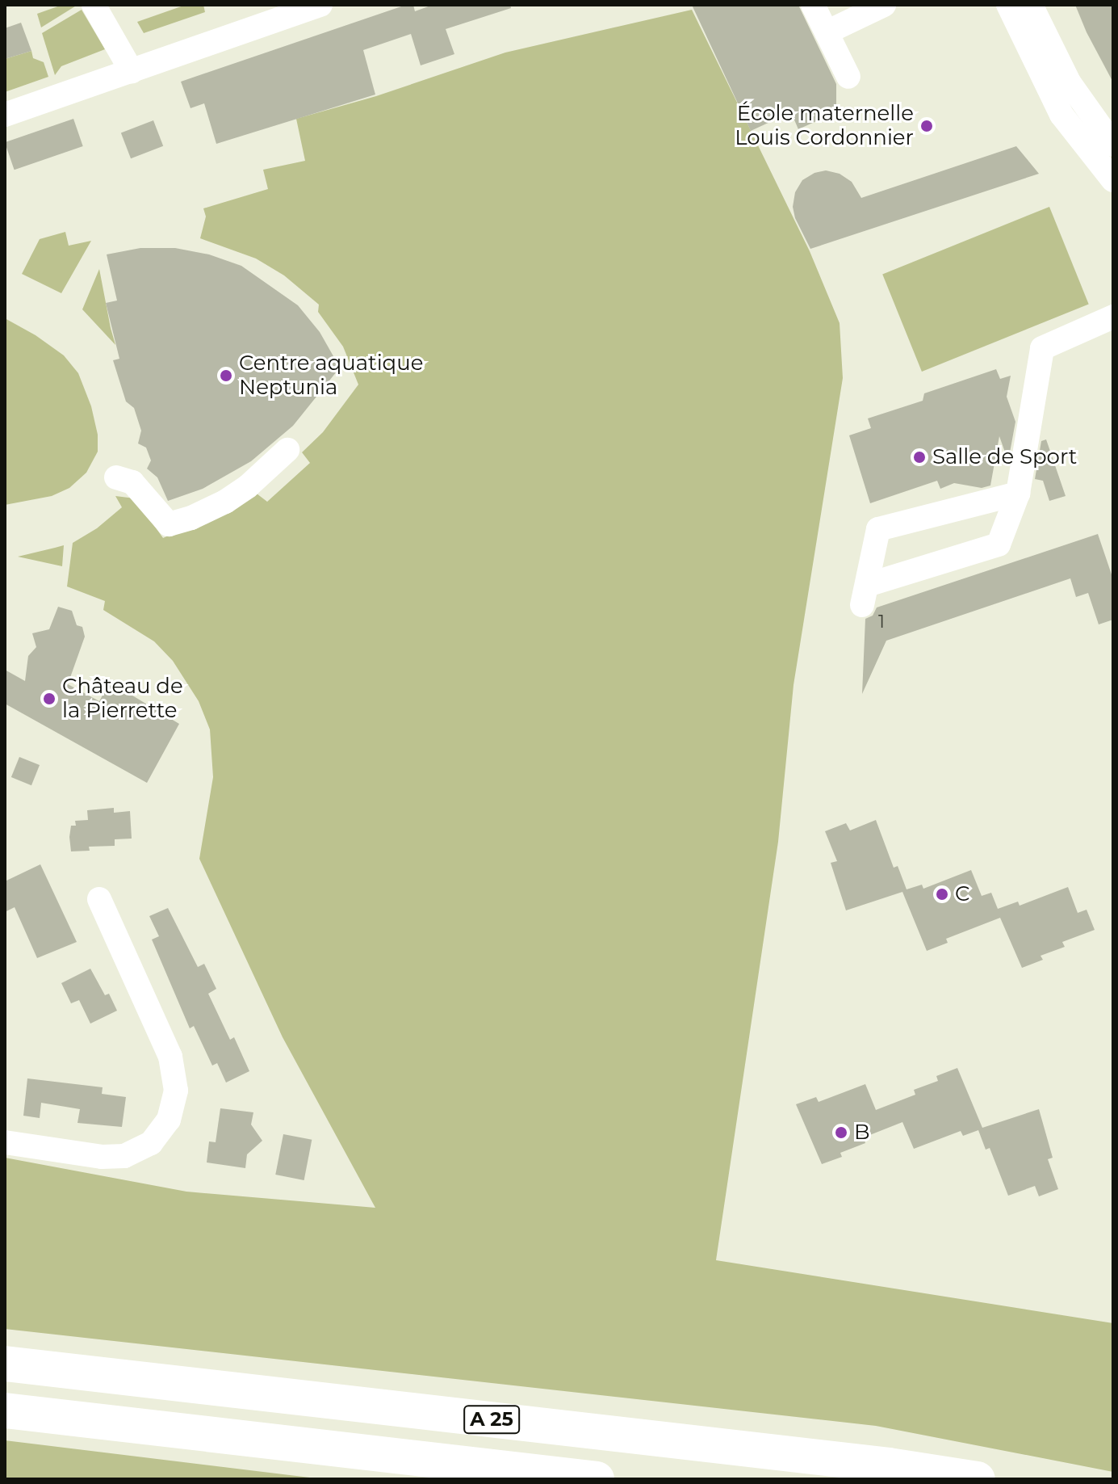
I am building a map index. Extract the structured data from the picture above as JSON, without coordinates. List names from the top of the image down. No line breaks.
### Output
{"streets":{"highway":["A 25"]},"places":["École maternelle Louis Cordonnier","Centre aquatique Neptunia","Salle de Sport","Château de la Pierrette","C","B"],"house_numbers":["1"]}
